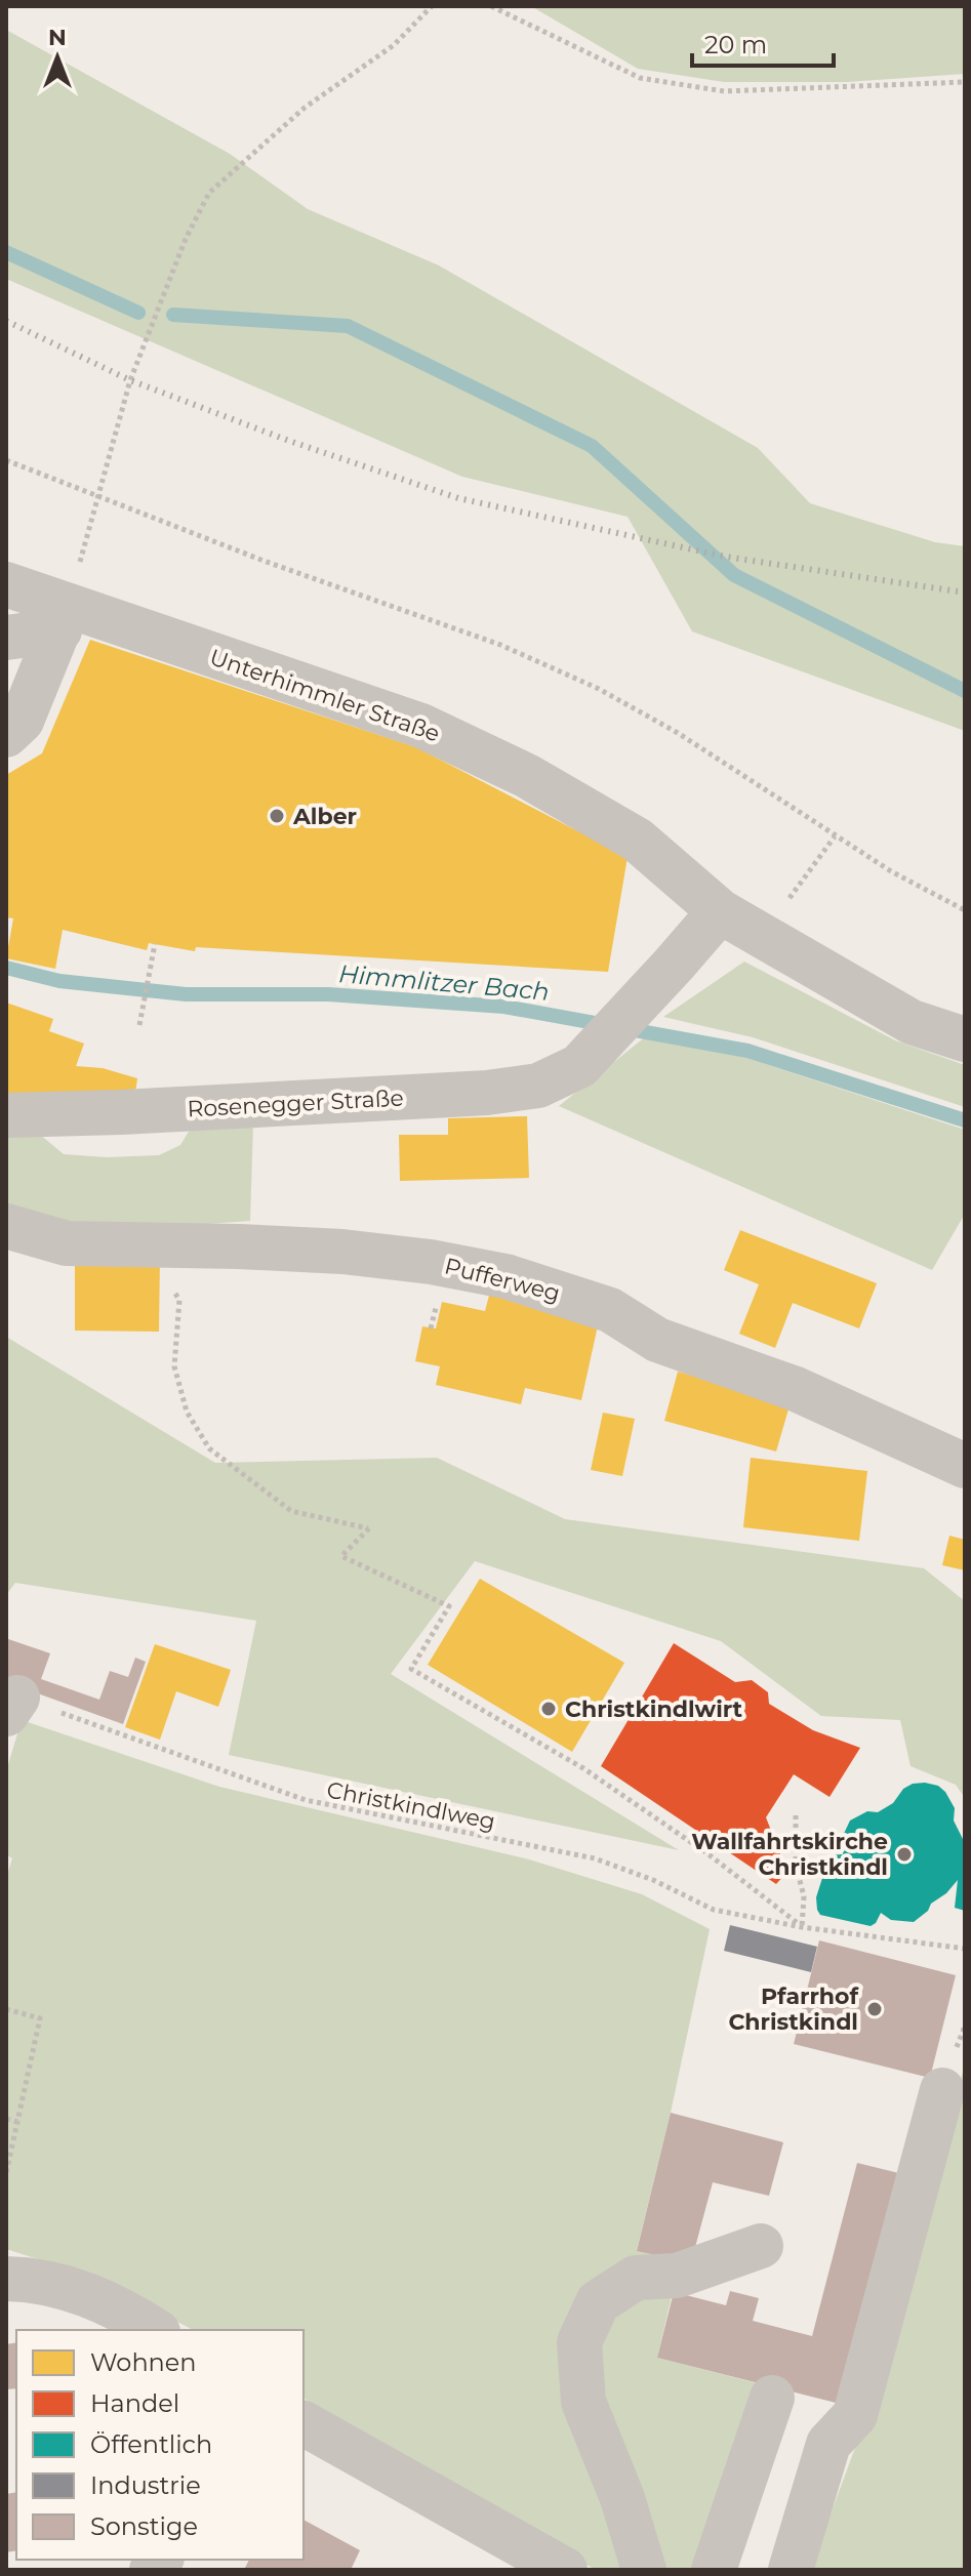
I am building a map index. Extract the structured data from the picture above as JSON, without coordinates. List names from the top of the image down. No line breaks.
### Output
{"streets":{"street":["Unterhimmler Straße","Rosenegger Straße","Pufferweg"],"path":["Christkindlweg"]},"crossings":[["Unterhimmler Straße","Rosenegger Straße"]],"water":["Himmlitzer Bach"],"places":["Alber","Christkindlwirt","Wallfahrtskirche Christkindl","Pfarrhof Christkindl"],"legend":["Wohnen","Handel","Öffentlich","Industrie","Sonstige"],"scale_bar":"20 m","north":"top"}
